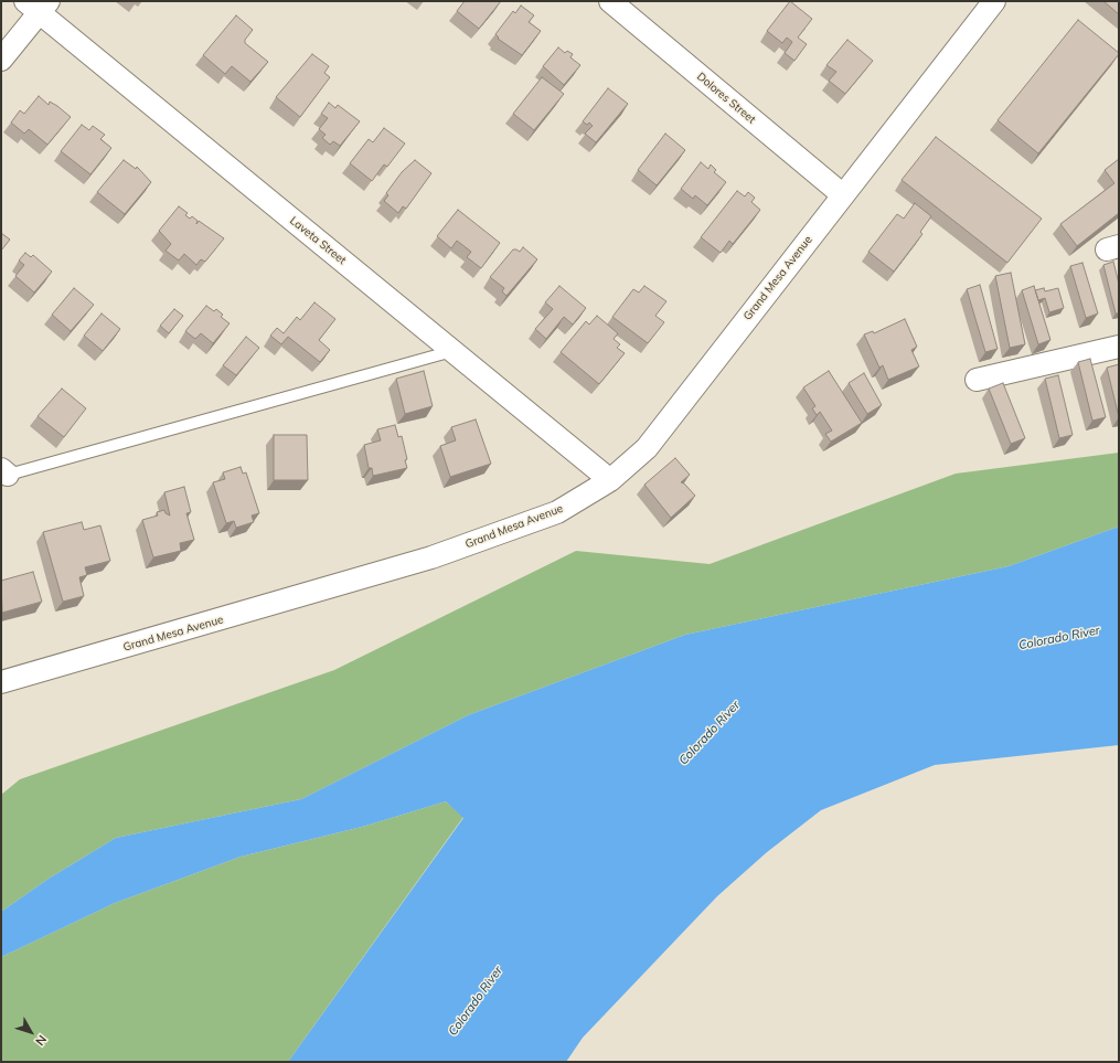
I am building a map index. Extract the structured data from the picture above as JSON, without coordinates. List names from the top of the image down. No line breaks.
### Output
{"streets":{"street":["Dolores Street","Laveta Street","Grand Mesa Avenue"]},"crossings":[["Dolores Street","Grand Mesa Avenue"],["Laveta Street","Grand Mesa Avenue"]],"water":["Colorado River"],"north":"bottom right"}
